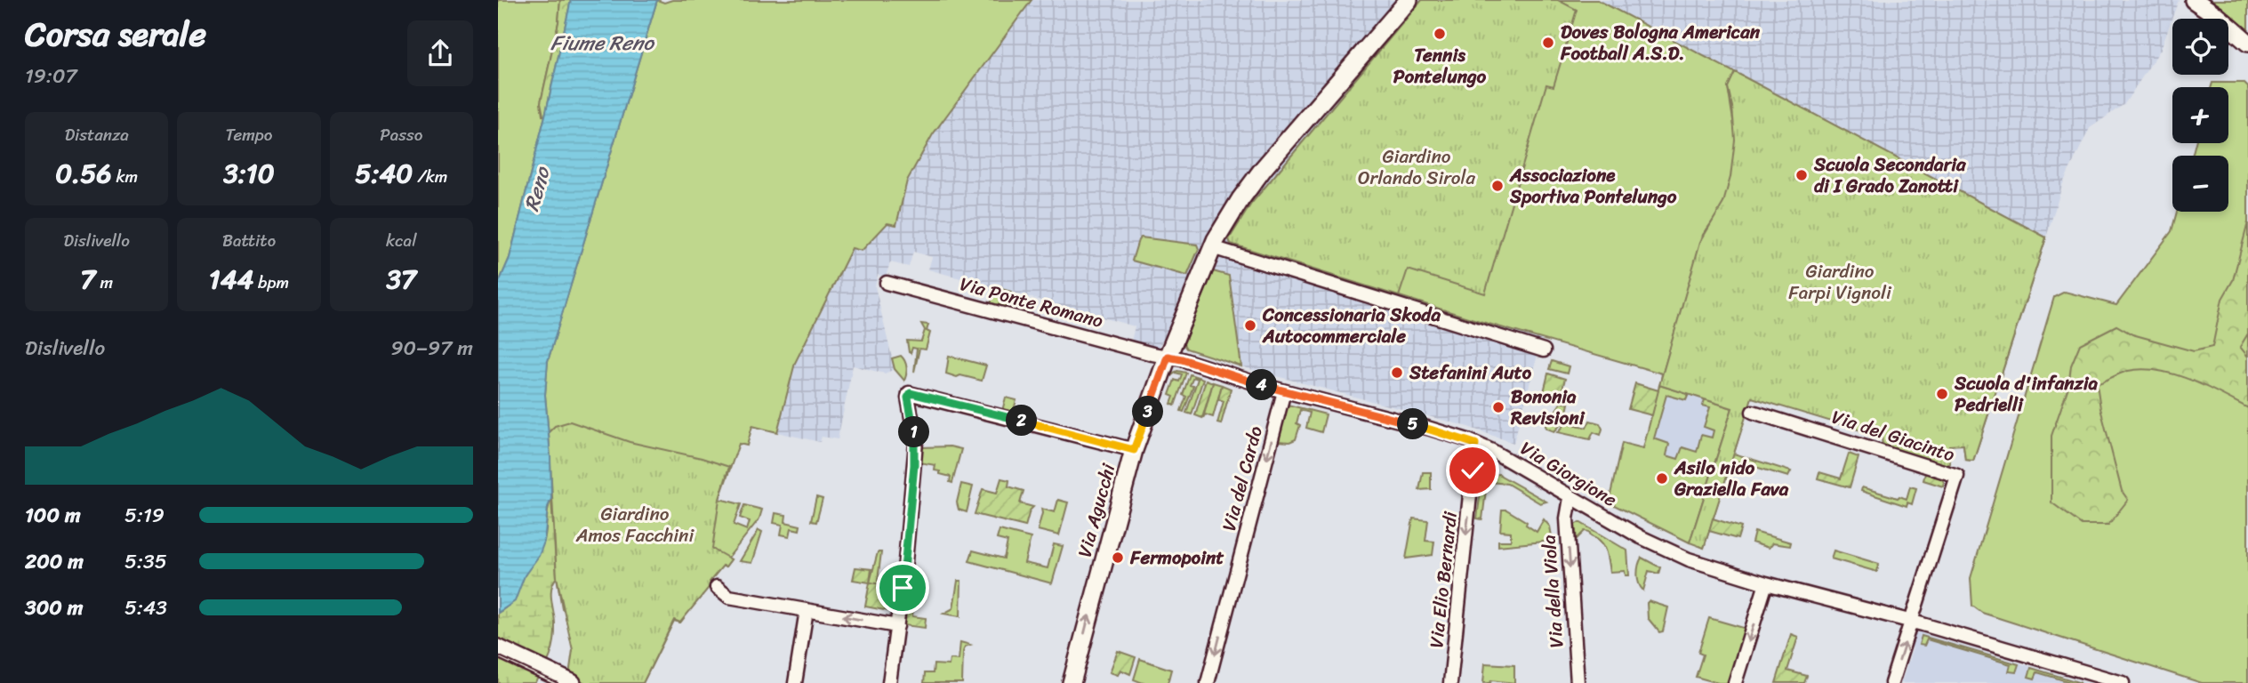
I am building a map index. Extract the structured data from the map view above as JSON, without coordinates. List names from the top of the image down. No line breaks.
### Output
{"streets":{"street":["Via Ponte Romano","Via del Giacinto","Via Giorgione","Via del Cardo","Via Agucchi","Via Elio Bernardi","Via della Viola"]},"crossings":[["Via Ponte Romano","Via Giorgione"],["Via Ponte Romano","Via Agucchi"],["Via del Giacinto","Via Giorgione"],["Via Giorgione","Via del Cardo"],["Via Giorgione","Via Agucchi"],["Via Giorgione","Via Elio Bernardi"],["Via Giorgione","Via della Viola"]],"one_way":["Via del Cardo","Via Elio Bernardi","Via della Viola"],"water":["Fiume Reno","Reno"],"parks":["Giardino Orlando Sirola","Giardino Farpi Vignoli","Giardino Amos Facchini"],"places":["Tennis Pontelungo","Doves Bologna American Football A.S.D.","Scuola Secondaria di I Grado Zanotti","Associazione Sportiva Pontelungo","Concessionaria Skoda Autocommerciale","Stefanini Auto","Scuola d'infanzia Pedrielli","Bononia Revisioni","Asilo nido Graziella Fava","Fermopoint"],"page":{"heading":["Corsa serale","19:07"],"map_buttons":["+","−"],"stats":[["Distanza","0.56 km"],["Tempo","3:10"],["Passo","5:40 /km"],["Dislivello","7 m"],["Battito","144 bpm"],["kcal","37"]],"chart":["Dislivello","90–97 m"],"pins":["4","3","2","5","1"],"list":[{"name":"100 m","note":"5:19"},{"name":"200 m","note":"5:35"},{"name":"300 m","note":"5:43"}]}}
